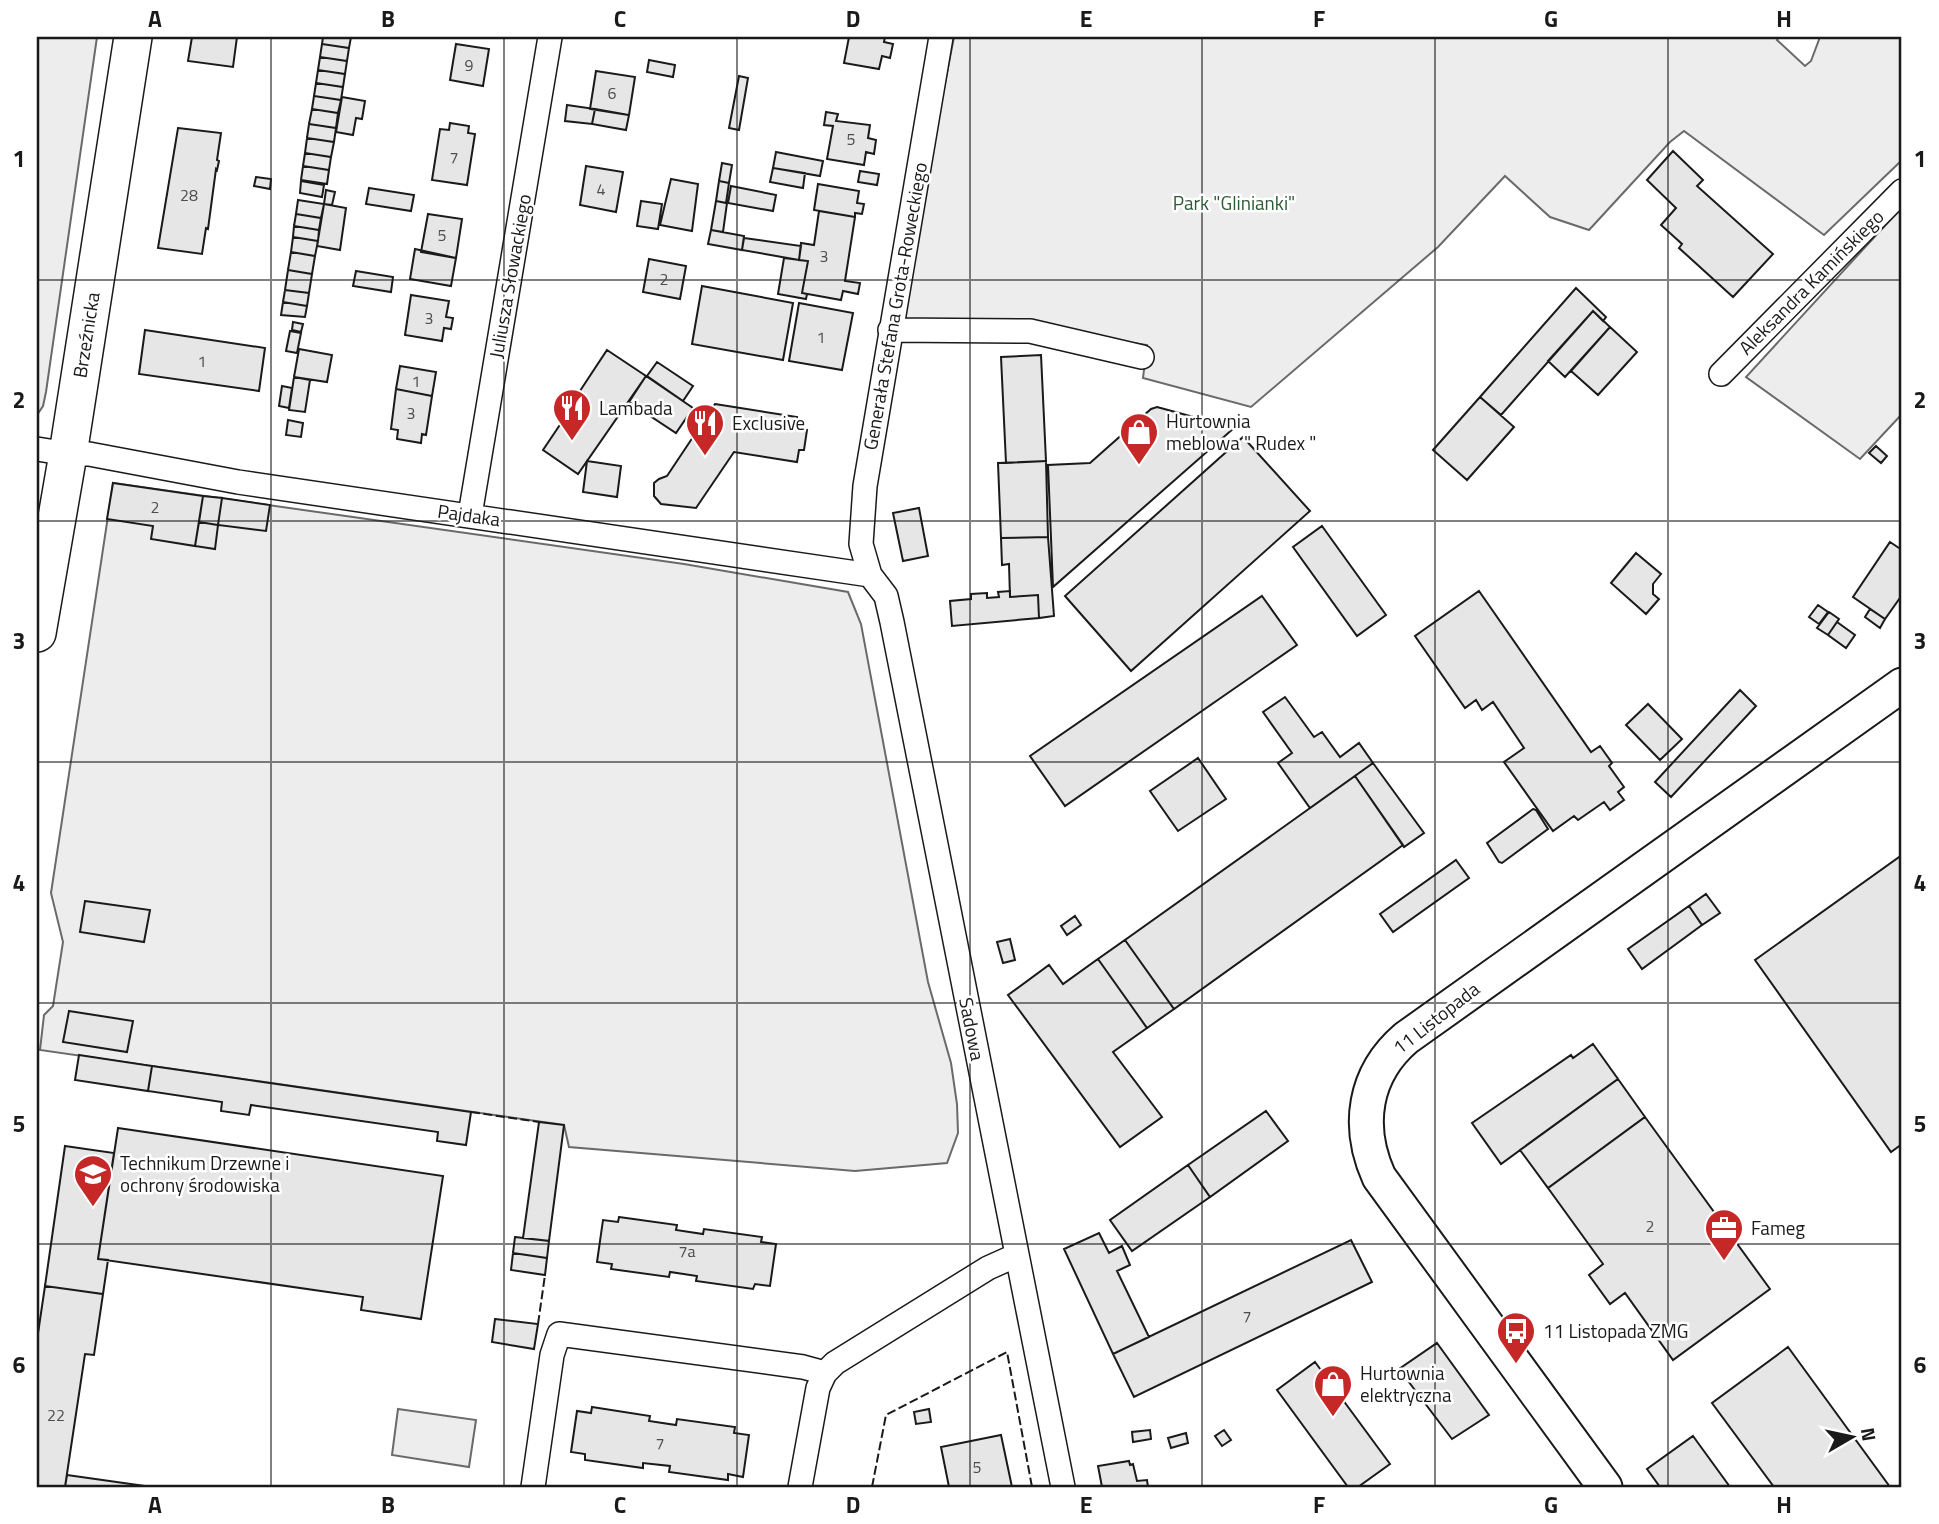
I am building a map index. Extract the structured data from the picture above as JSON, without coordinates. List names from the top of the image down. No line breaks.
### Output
{"streets":{"main road":["Brzeźnicka"],"street":["Juliusza Słowackiego","Aleksandra Kamińskiego","Generała Stefana Grota-Roweckiego","Pajdaka","11 Listopada","Sadowa"]},"crossings":[["Juliusza Słowackiego","Pajdaka"],["Generała Stefana Grota-Roweckiego","Pajdaka"],["Generała Stefana Grota-Roweckiego","Sadowa"],["Brzeźnicka","Pajdaka"],["Pajdaka","Sadowa"]],"parks":["Park \"Glinianki\""],"places":{"restaurant":["Lambada","Exclusive"],"shop":["Hurtownia meblowa \" Rudex \"","Hurtownia elektryczna"],"school or university":["Technikum Drzewne i ochrony środowiska"],"office":["Fameg"],"bus stop":["11 Listopada ZMG"]},"house_numbers":["9","6","5","7","4","28","5","3","2","3","1","1","1","3","2","2","7a","7","22","7","5"],"north":"right","grid":{"columns":["A","B","C","D","E","F","G","H"],"rows":["1","2","3","4","5","6"]}}
